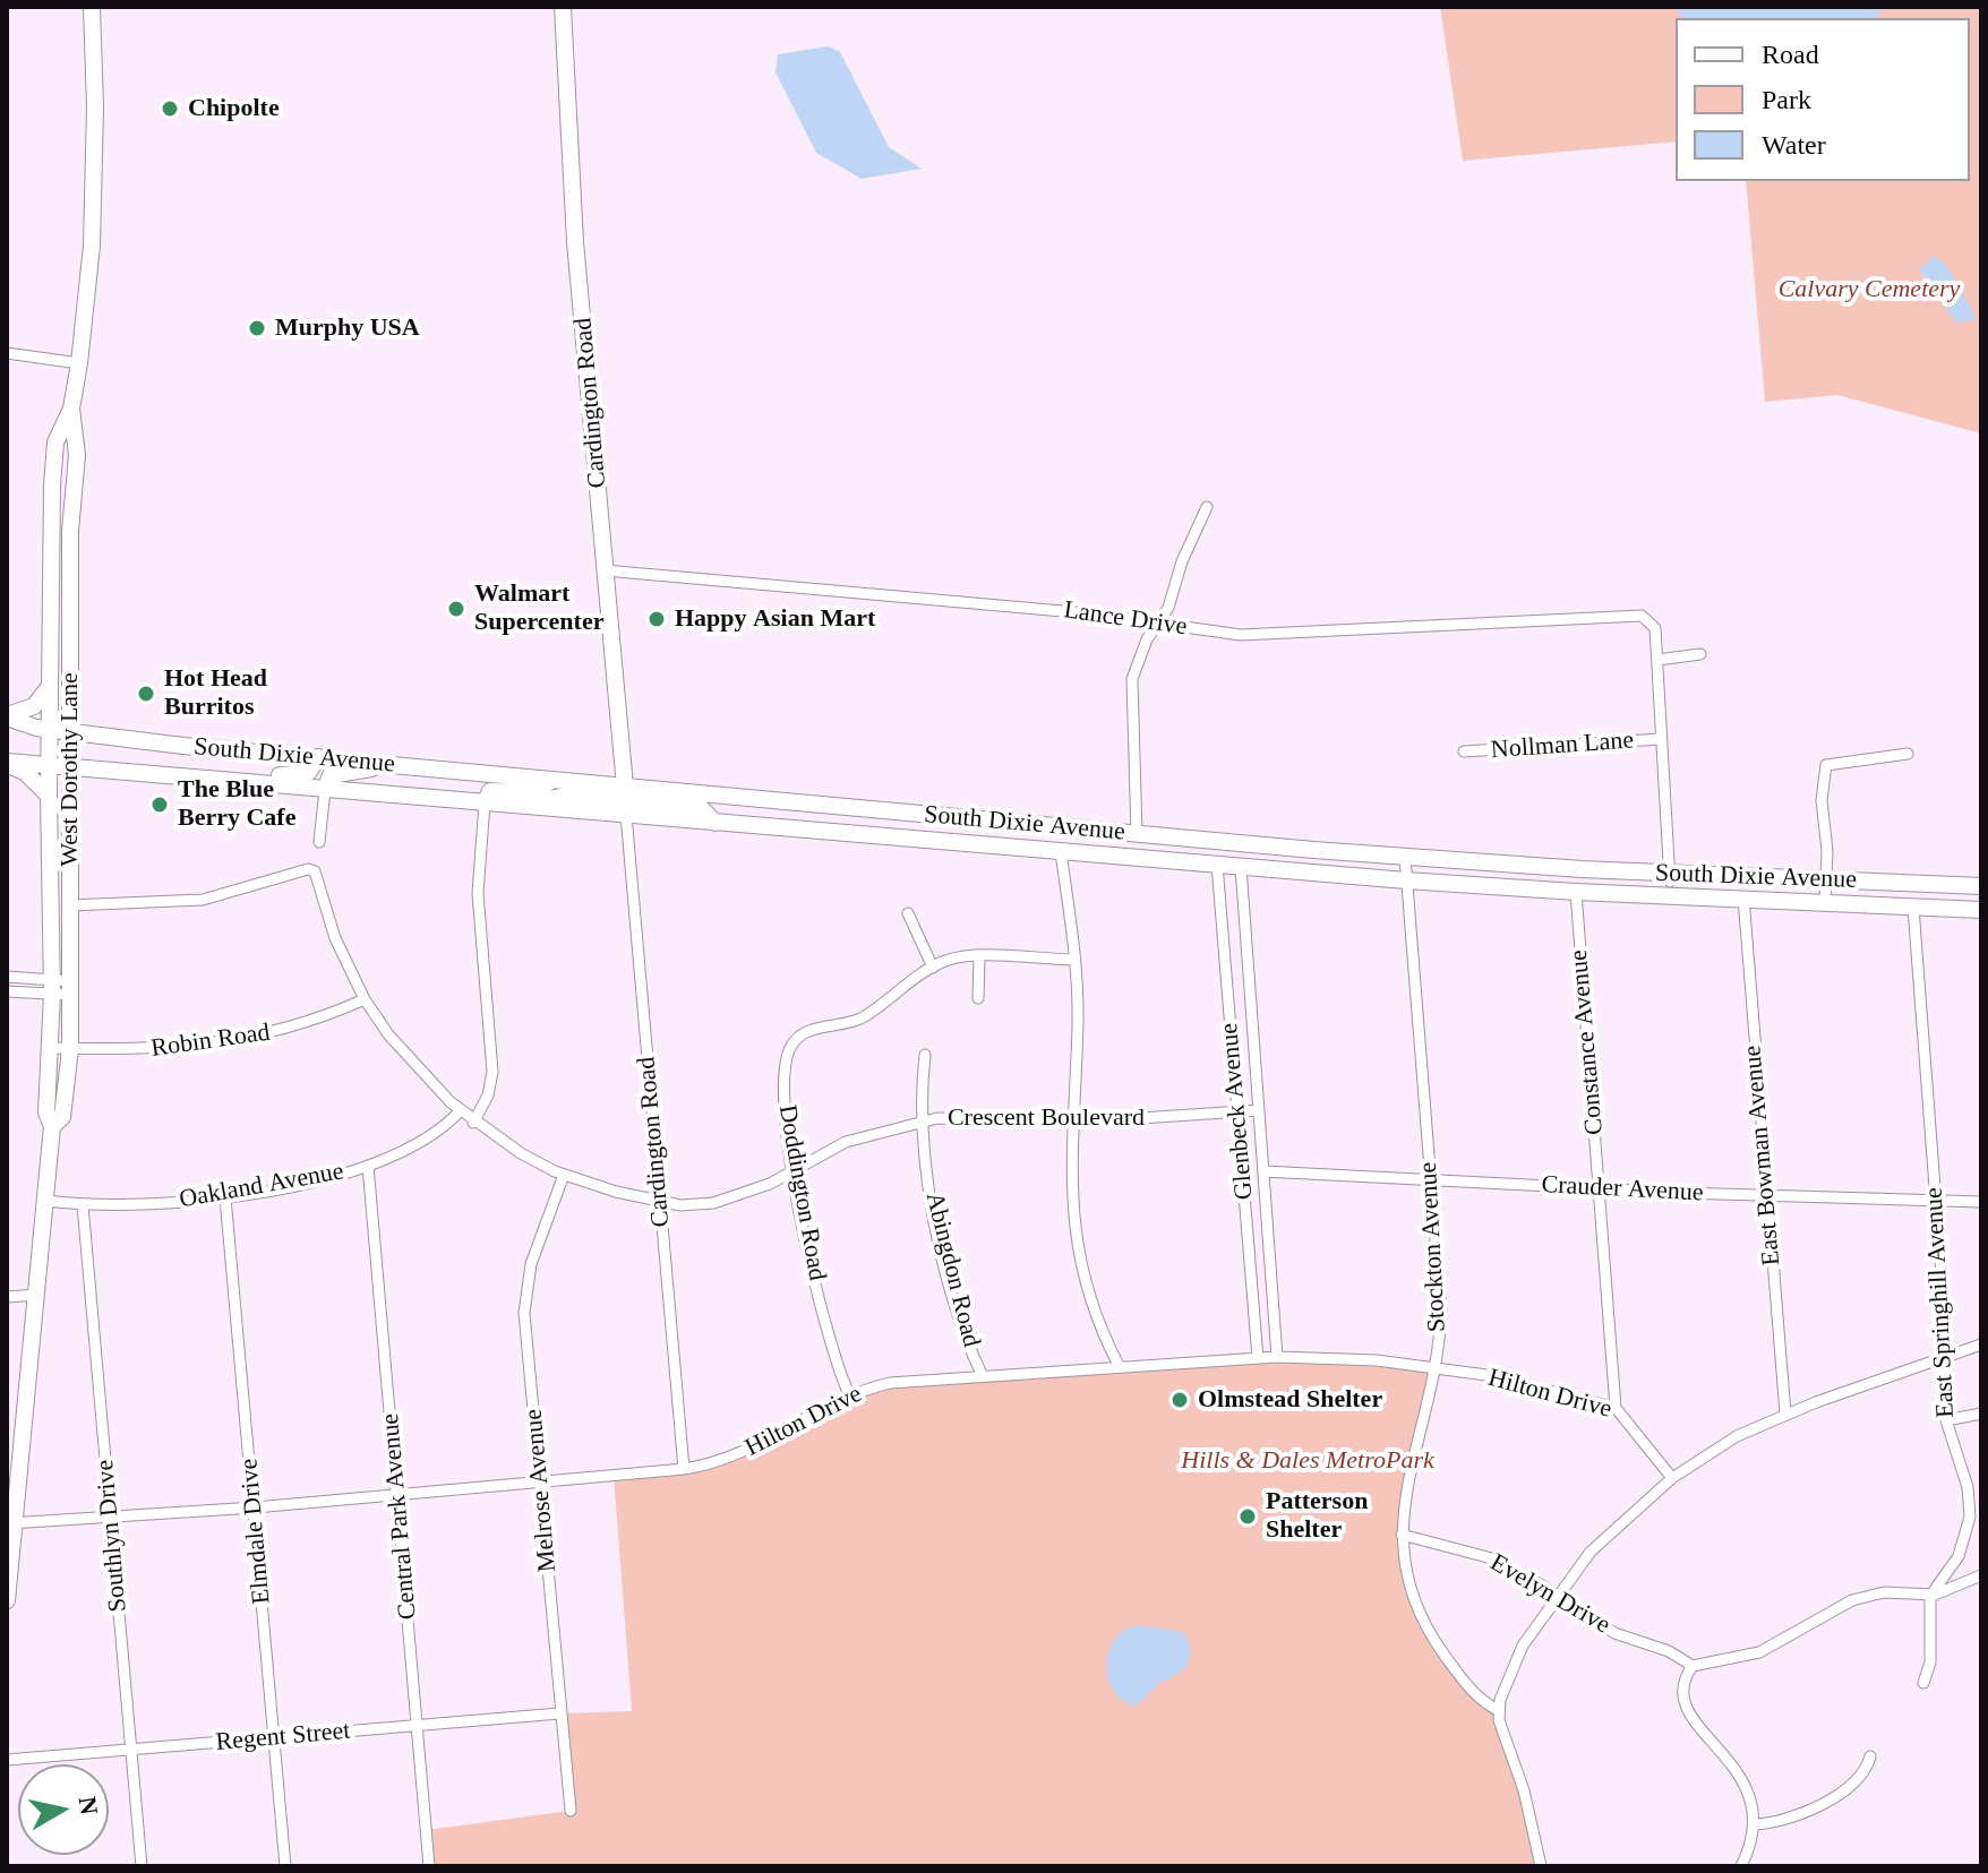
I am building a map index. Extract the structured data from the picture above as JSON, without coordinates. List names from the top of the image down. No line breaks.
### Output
{"streets":{"main road":["Cardington Road","South Dixie Avenue","West Dorothy Lane"],"street":["Lance Drive","Nollman Lane","Robin Road","Constance Avenue","Glenbeck Avenue","Crescent Boulevard","East Bowman Avenue","Oakland Avenue","Crauder Avenue","Doddington Road","Stockton Avenue","Abingdon Road","East Springhill Avenue","Hilton Drive","Melrose Avenue","Central Park Avenue","Elmdale Drive","Southlyn Drive","Evelyn Drive","Regent Street"]},"crossings":[["Cardington Road","Lance Drive"],["Cardington Road","South Dixie Avenue"],["Cardington Road","Crescent Boulevard"],["Cardington Road","Hilton Drive"],["South Dixie Avenue","West Dorothy Lane"],["South Dixie Avenue","Constance Avenue"],["South Dixie Avenue","Glenbeck Avenue"],["South Dixie Avenue","East Bowman Avenue"],["South Dixie Avenue","Stockton Avenue"],["South Dixie Avenue","East Springhill Avenue"],["West Dorothy Lane","Robin Road"],["West Dorothy Lane","Crescent Boulevard"],["West Dorothy Lane","Oakland Avenue"],["West Dorothy Lane","Hilton Drive"],["Robin Road","Crescent Boulevard"],["Constance Avenue","Crauder Avenue"],["Constance Avenue","Hilton Drive"],["Glenbeck Avenue","Crescent Boulevard"],["Glenbeck Avenue","Crauder Avenue"],["Glenbeck Avenue","Hilton Drive"],["Crescent Boulevard","Oakland Avenue"],["Crescent Boulevard","Doddington Road"],["Crescent Boulevard","Abingdon Road"],["Crescent Boulevard","Melrose Avenue"],["East Bowman Avenue","Crauder Avenue"],["Oakland Avenue","Central Park Avenue"],["Oakland Avenue","Elmdale Drive"],["Oakland Avenue","Southlyn Drive"],["Crauder Avenue","Stockton Avenue"],["Crauder Avenue","East Springhill Avenue"],["Doddington Road","Hilton Drive"],["Stockton Avenue","Hilton Drive"],["Stockton Avenue","Evelyn Drive"],["Abingdon Road","Hilton Drive"],["Hilton Drive","Melrose Avenue"],["Hilton Drive","Central Park Avenue"],["Hilton Drive","Elmdale Drive"],["Hilton Drive","Southlyn Drive"],["Melrose Avenue","Regent Street"],["Central Park Avenue","Regent Street"],["Elmdale Drive","Regent Street"],["Southlyn Drive","Regent Street"]],"parks":["Calvary Cemetery","Hills & Dales MetroPark"],"places":["Chipolte","Murphy USA","Walmart Supercenter","Happy Asian Mart","Hot Head Burritos","The Blue Berry Cafe","Olmstead Shelter","Patterson Shelter"],"legend":["Road","Park","Water"],"north":"right"}
